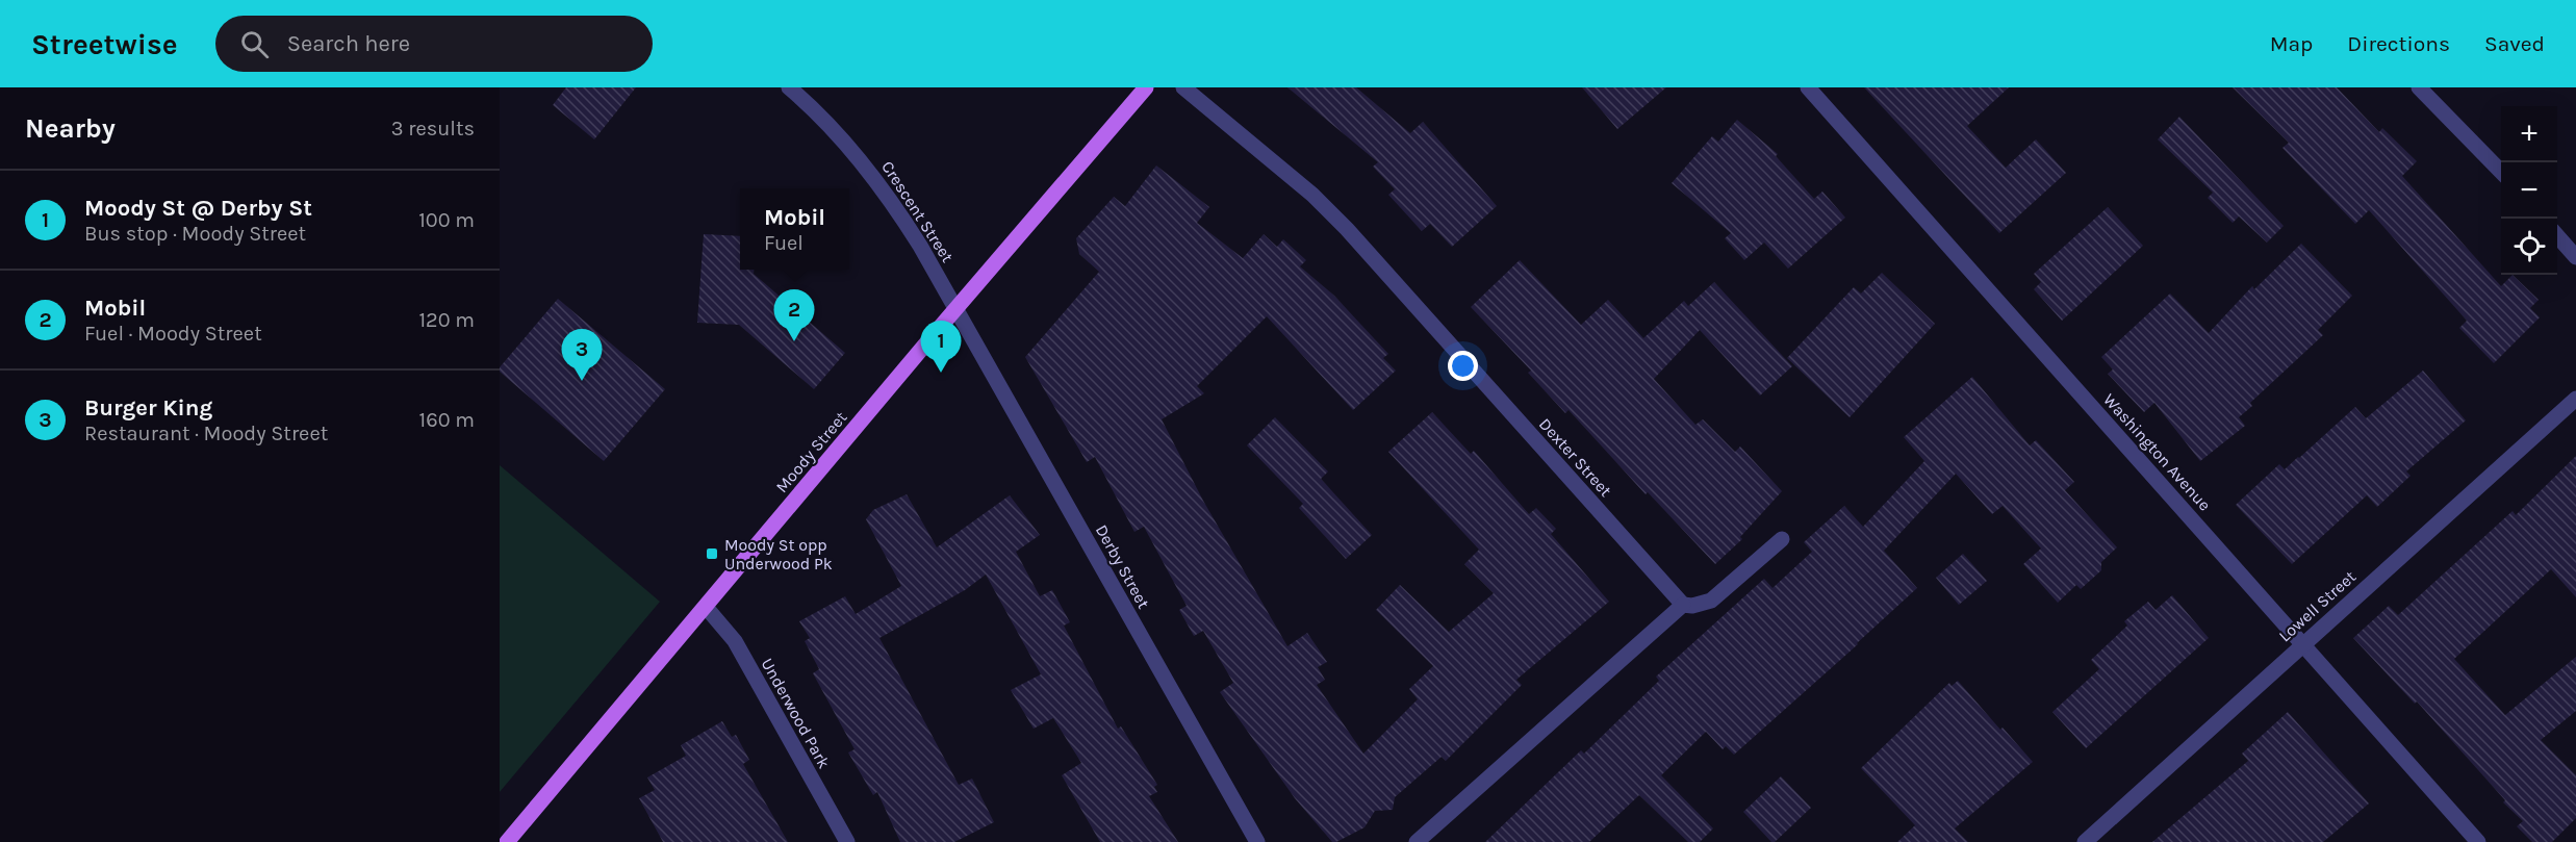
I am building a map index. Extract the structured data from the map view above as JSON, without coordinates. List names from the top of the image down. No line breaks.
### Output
{"streets":{"main road":["Moody Street"],"street":["Crescent Street","Washington Avenue","Dexter Street","Derby Street","Lowell Street","Underwood Park"]},"crossings":[["Crescent Street","Moody Street"],["Crescent Street","Derby Street"],["Moody Street","Derby Street"],["Moody Street","Underwood Park"],["Washington Avenue","Lowell Street"]],"places":{"transit":["Moody St opp Underwood Pk"]},"page":{"header":"Streetwise","search":"Search here","nav":["Map","Directions","Saved"],"heading":["Nearby","3 results"],"map_buttons":["+","−"],"list":[{"mark":"1","name":"Moody St @ Derby St","note":"Bus stop · Moody Street","value":"100 m"},{"mark":"2","name":"Mobil","note":"Fuel · Moody Street","value":"120 m"},{"mark":"3","name":"Burger King","note":"Restaurant · Moody Street","value":"160 m"}],"popup":["Mobil","Fuel"],"pins":["2","1","3"]}}
